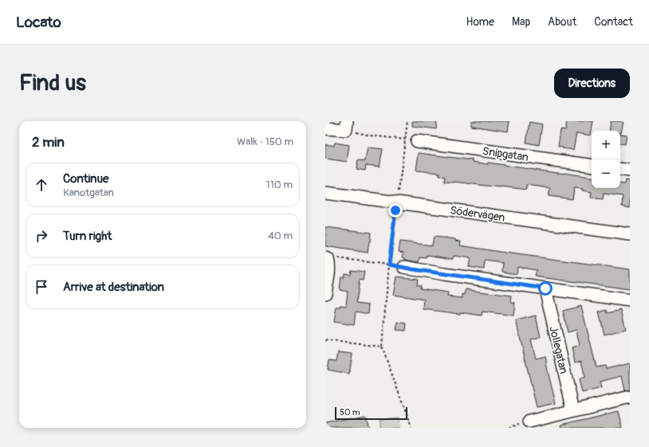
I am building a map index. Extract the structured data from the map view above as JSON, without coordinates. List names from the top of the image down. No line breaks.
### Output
{"streets":{"street":["Snipgatan","Södervägen","Jollegatan"]},"scale_bar":"50 m","page":{"header":"Locato","nav":["Home","Map","About","Contact"],"buttons":"Directions","title":"Find us","heading":["2 min","Walk · 150 m"],"map_buttons":["+","−"],"list":[["Continue","Kanotgatan","110 m"],["Turn right","40 m"],"Arrive at destination"],"scale":"50 m"}}
